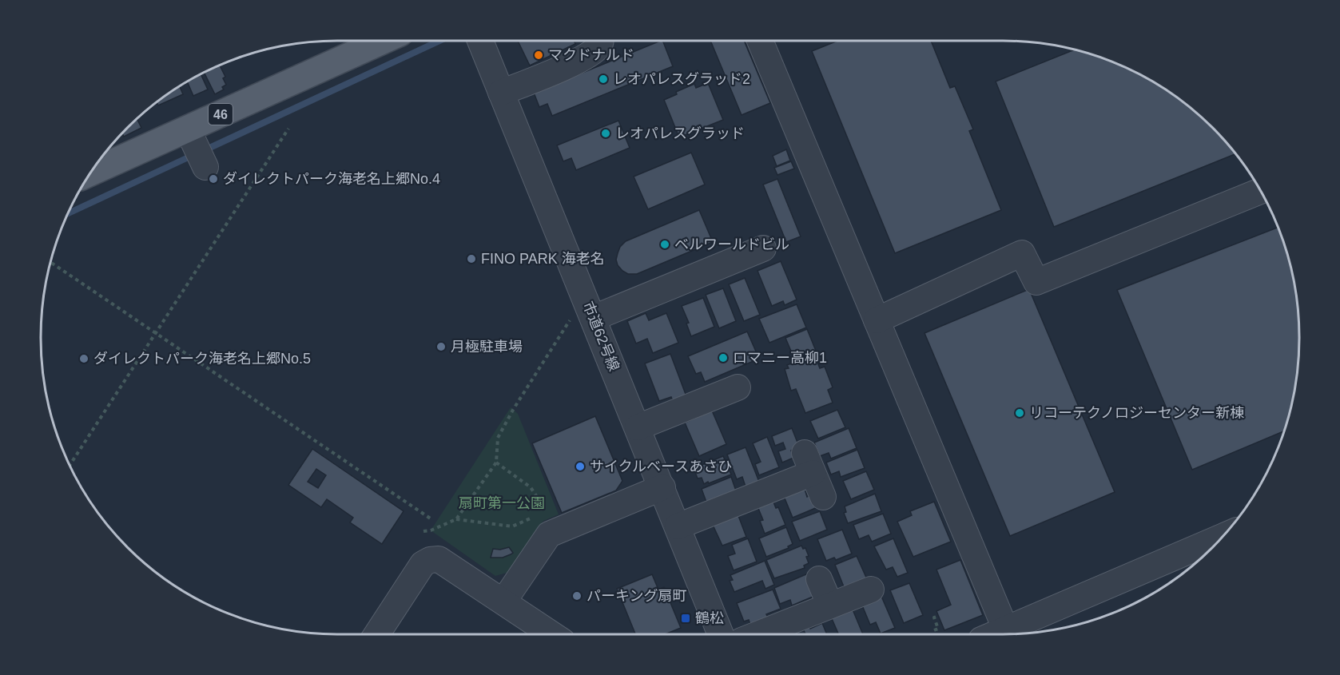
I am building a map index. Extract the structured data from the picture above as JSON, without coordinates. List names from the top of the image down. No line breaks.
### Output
{"streets":{"main road":["46"],"street":["市道62号線"]},"parks":["扇町第一公園"],"places":{"other":["マクドナルド","レオパレスグラッド2","レオパレスグラッド","ダイレクトパーク海老名上郷No.4","ベルワールドビル","FINO PARK 海老名","月極駐車場","ロマニー高柳1","ダイレクトパーク海老名上郷No.5","リコーテクノロジーセンター新棟","サイクルベースあさひ","パーキング扇町"],"transit":["鶴松"]}}
